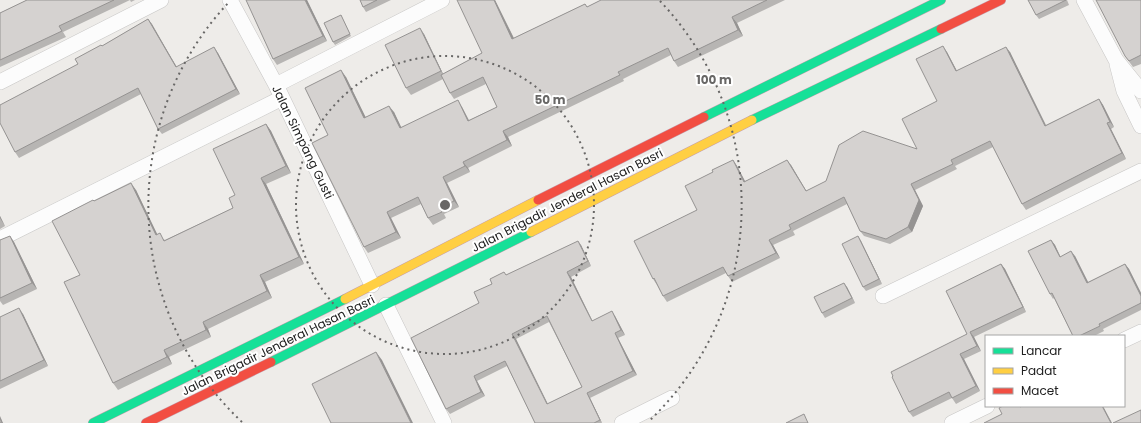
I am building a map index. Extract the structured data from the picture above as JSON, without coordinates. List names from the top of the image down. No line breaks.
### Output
{"streets":{"highway":["Jalan Brigadir Jenderal Hasan Basri"],"street":["Jalan Simpang Gusti"]},"crossings":[["Jalan Simpang Gusti","Jalan Brigadir Jenderal Hasan Basri"]],"legend":["Lancar","Padat","Macet"],"rings":["100 m","50 m"]}
